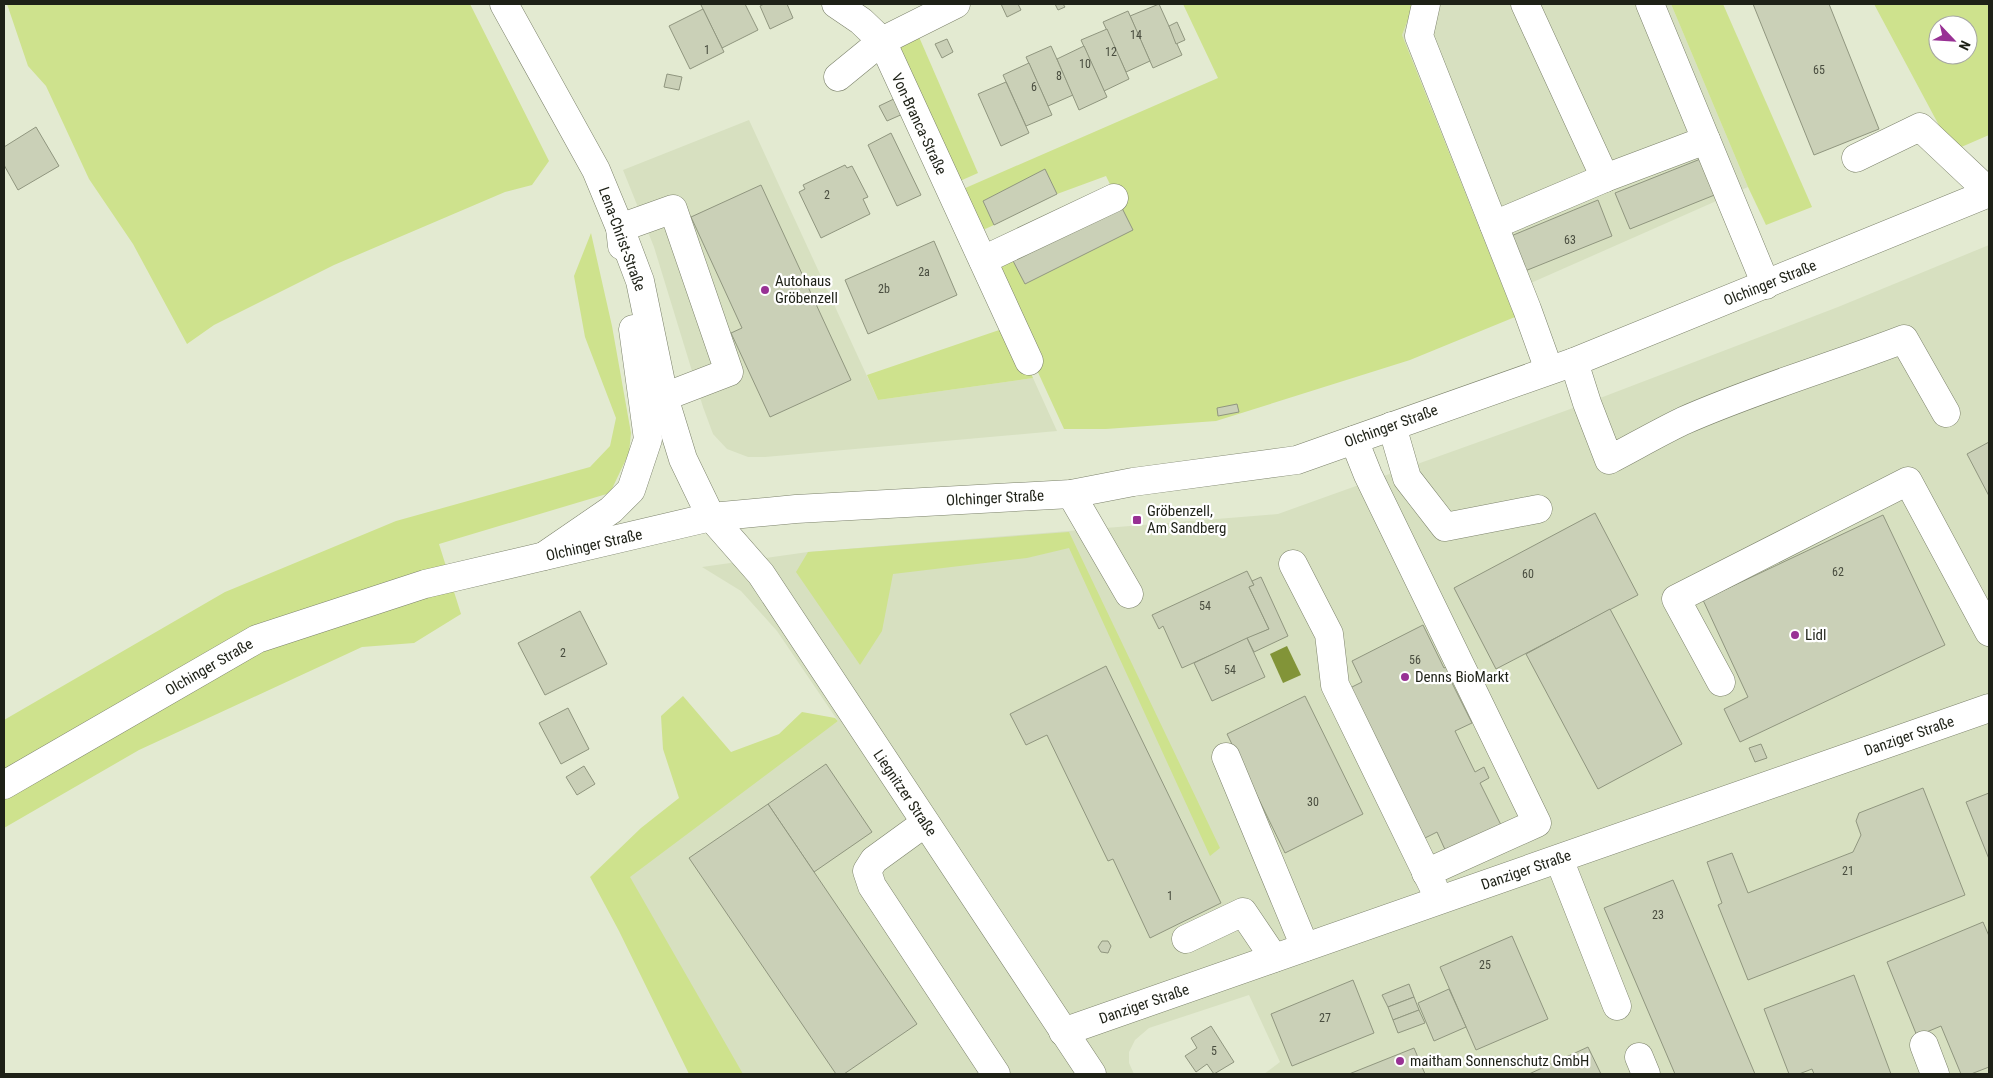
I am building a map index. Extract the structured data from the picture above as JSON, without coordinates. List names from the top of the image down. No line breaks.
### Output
{"streets":{"street":["Von-Branca-Straße","Lena-Christ-Straße","Olchinger Straße","Danziger Straße","Liegnitzer Straße"]},"crossings":[["Lena-Christ-Straße","Olchinger Straße"],["Lena-Christ-Straße","Liegnitzer Straße"],["Olchinger Straße","Liegnitzer Straße"],["Danziger Straße","Liegnitzer Straße"]],"places":{"other":["Autohaus Gröbenzell","Lidl","Denns BioMarkt","maitham Sonnenschutz GmbH"],"transit":["Gröbenzell, Am Sandberg"]},"house_numbers":["14","1","12","10","65","8","6","2","63","2a","2b","62","60","54","2","56","54","30","21","1","23","25","27","5"],"north":"bottom right"}
